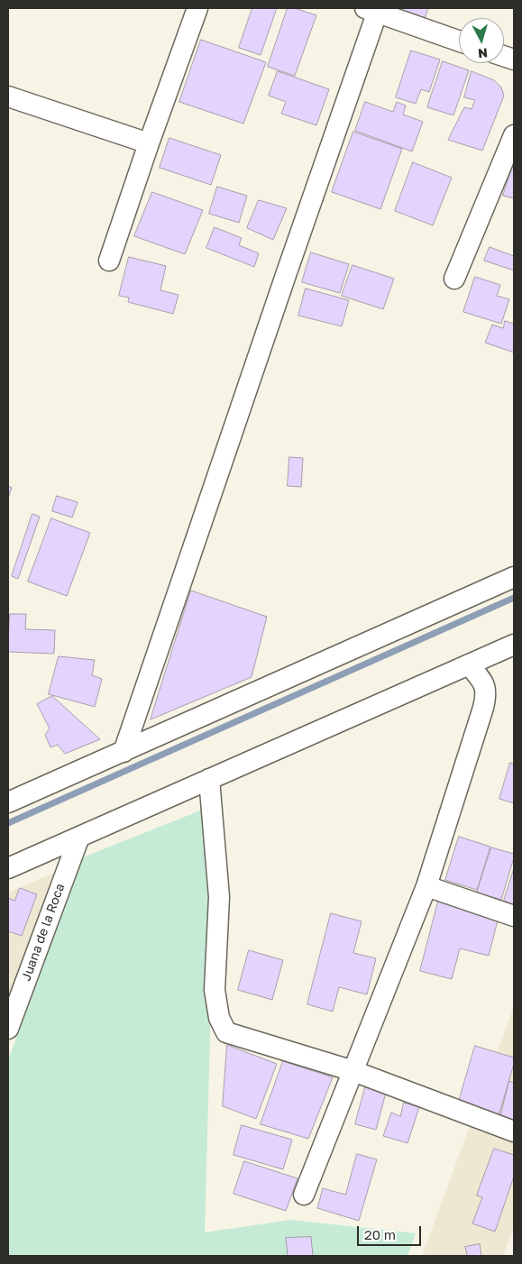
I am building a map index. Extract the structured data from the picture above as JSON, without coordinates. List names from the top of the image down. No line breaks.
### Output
{"streets":{"street":["Juana de la Roca"]},"scale_bar":"20 m","north":"bottom"}
